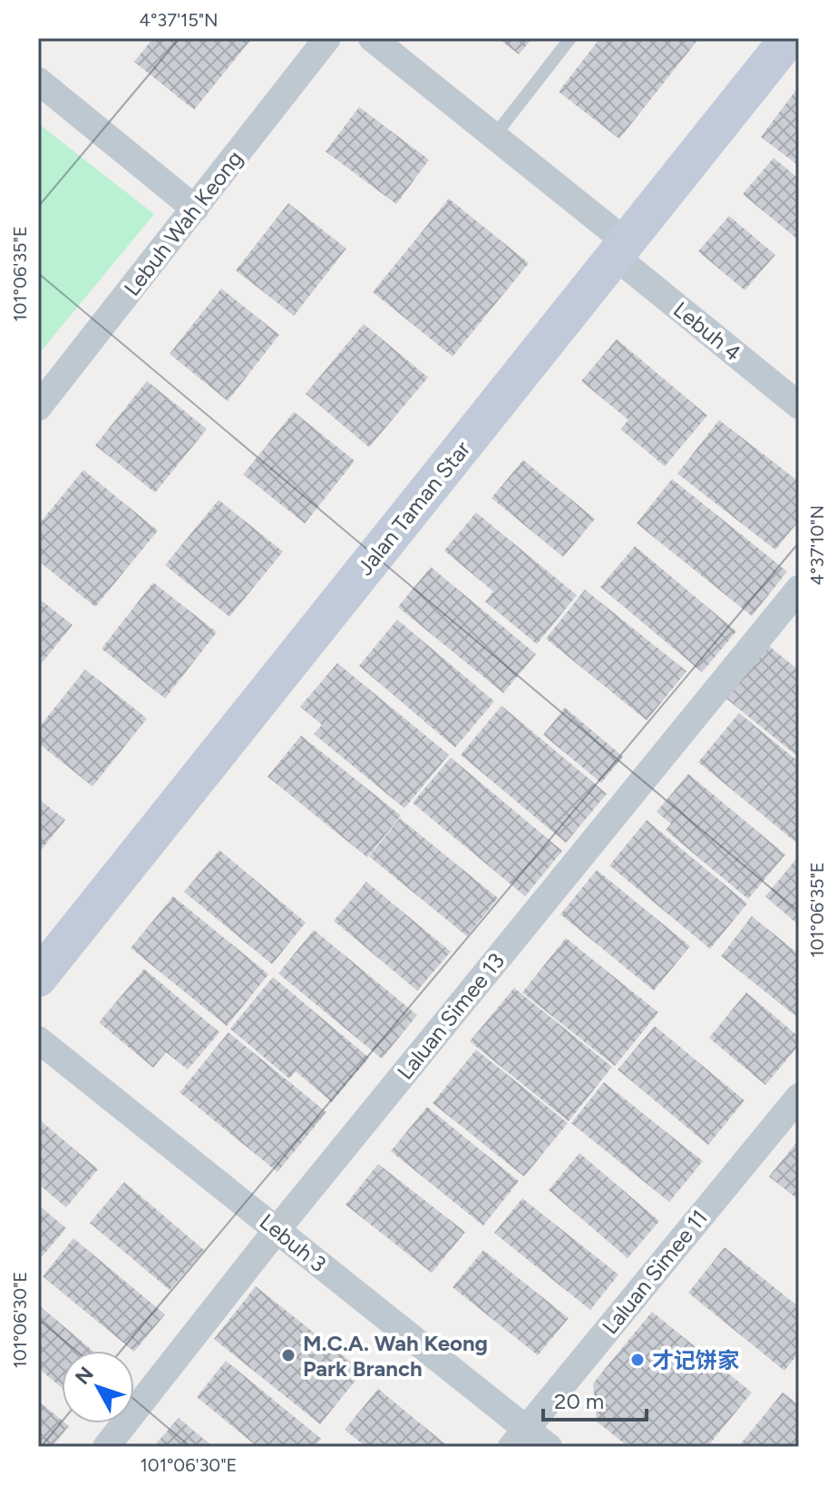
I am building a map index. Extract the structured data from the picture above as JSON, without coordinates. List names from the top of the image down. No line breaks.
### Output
{"streets":{"street":["Lebuh Wah Keong","Lebuh 4","Jalan Taman Star","Laluan Simee 13","Lebuh 3","Laluan Simee 11"]},"crossings":[["Lebuh 4","Jalan Taman Star"],["Laluan Simee 13","Lebuh 3"],["Lebuh 3","Laluan Simee 11"]],"places":["M.C.A. Wah Keong Park Branch","才记饼家"],"scale_bar":"20 m","north":"top left","coordinates":["4°37'15\"N","101°06'35\"E","4°37'10\"N","101°06'30\"E"]}
